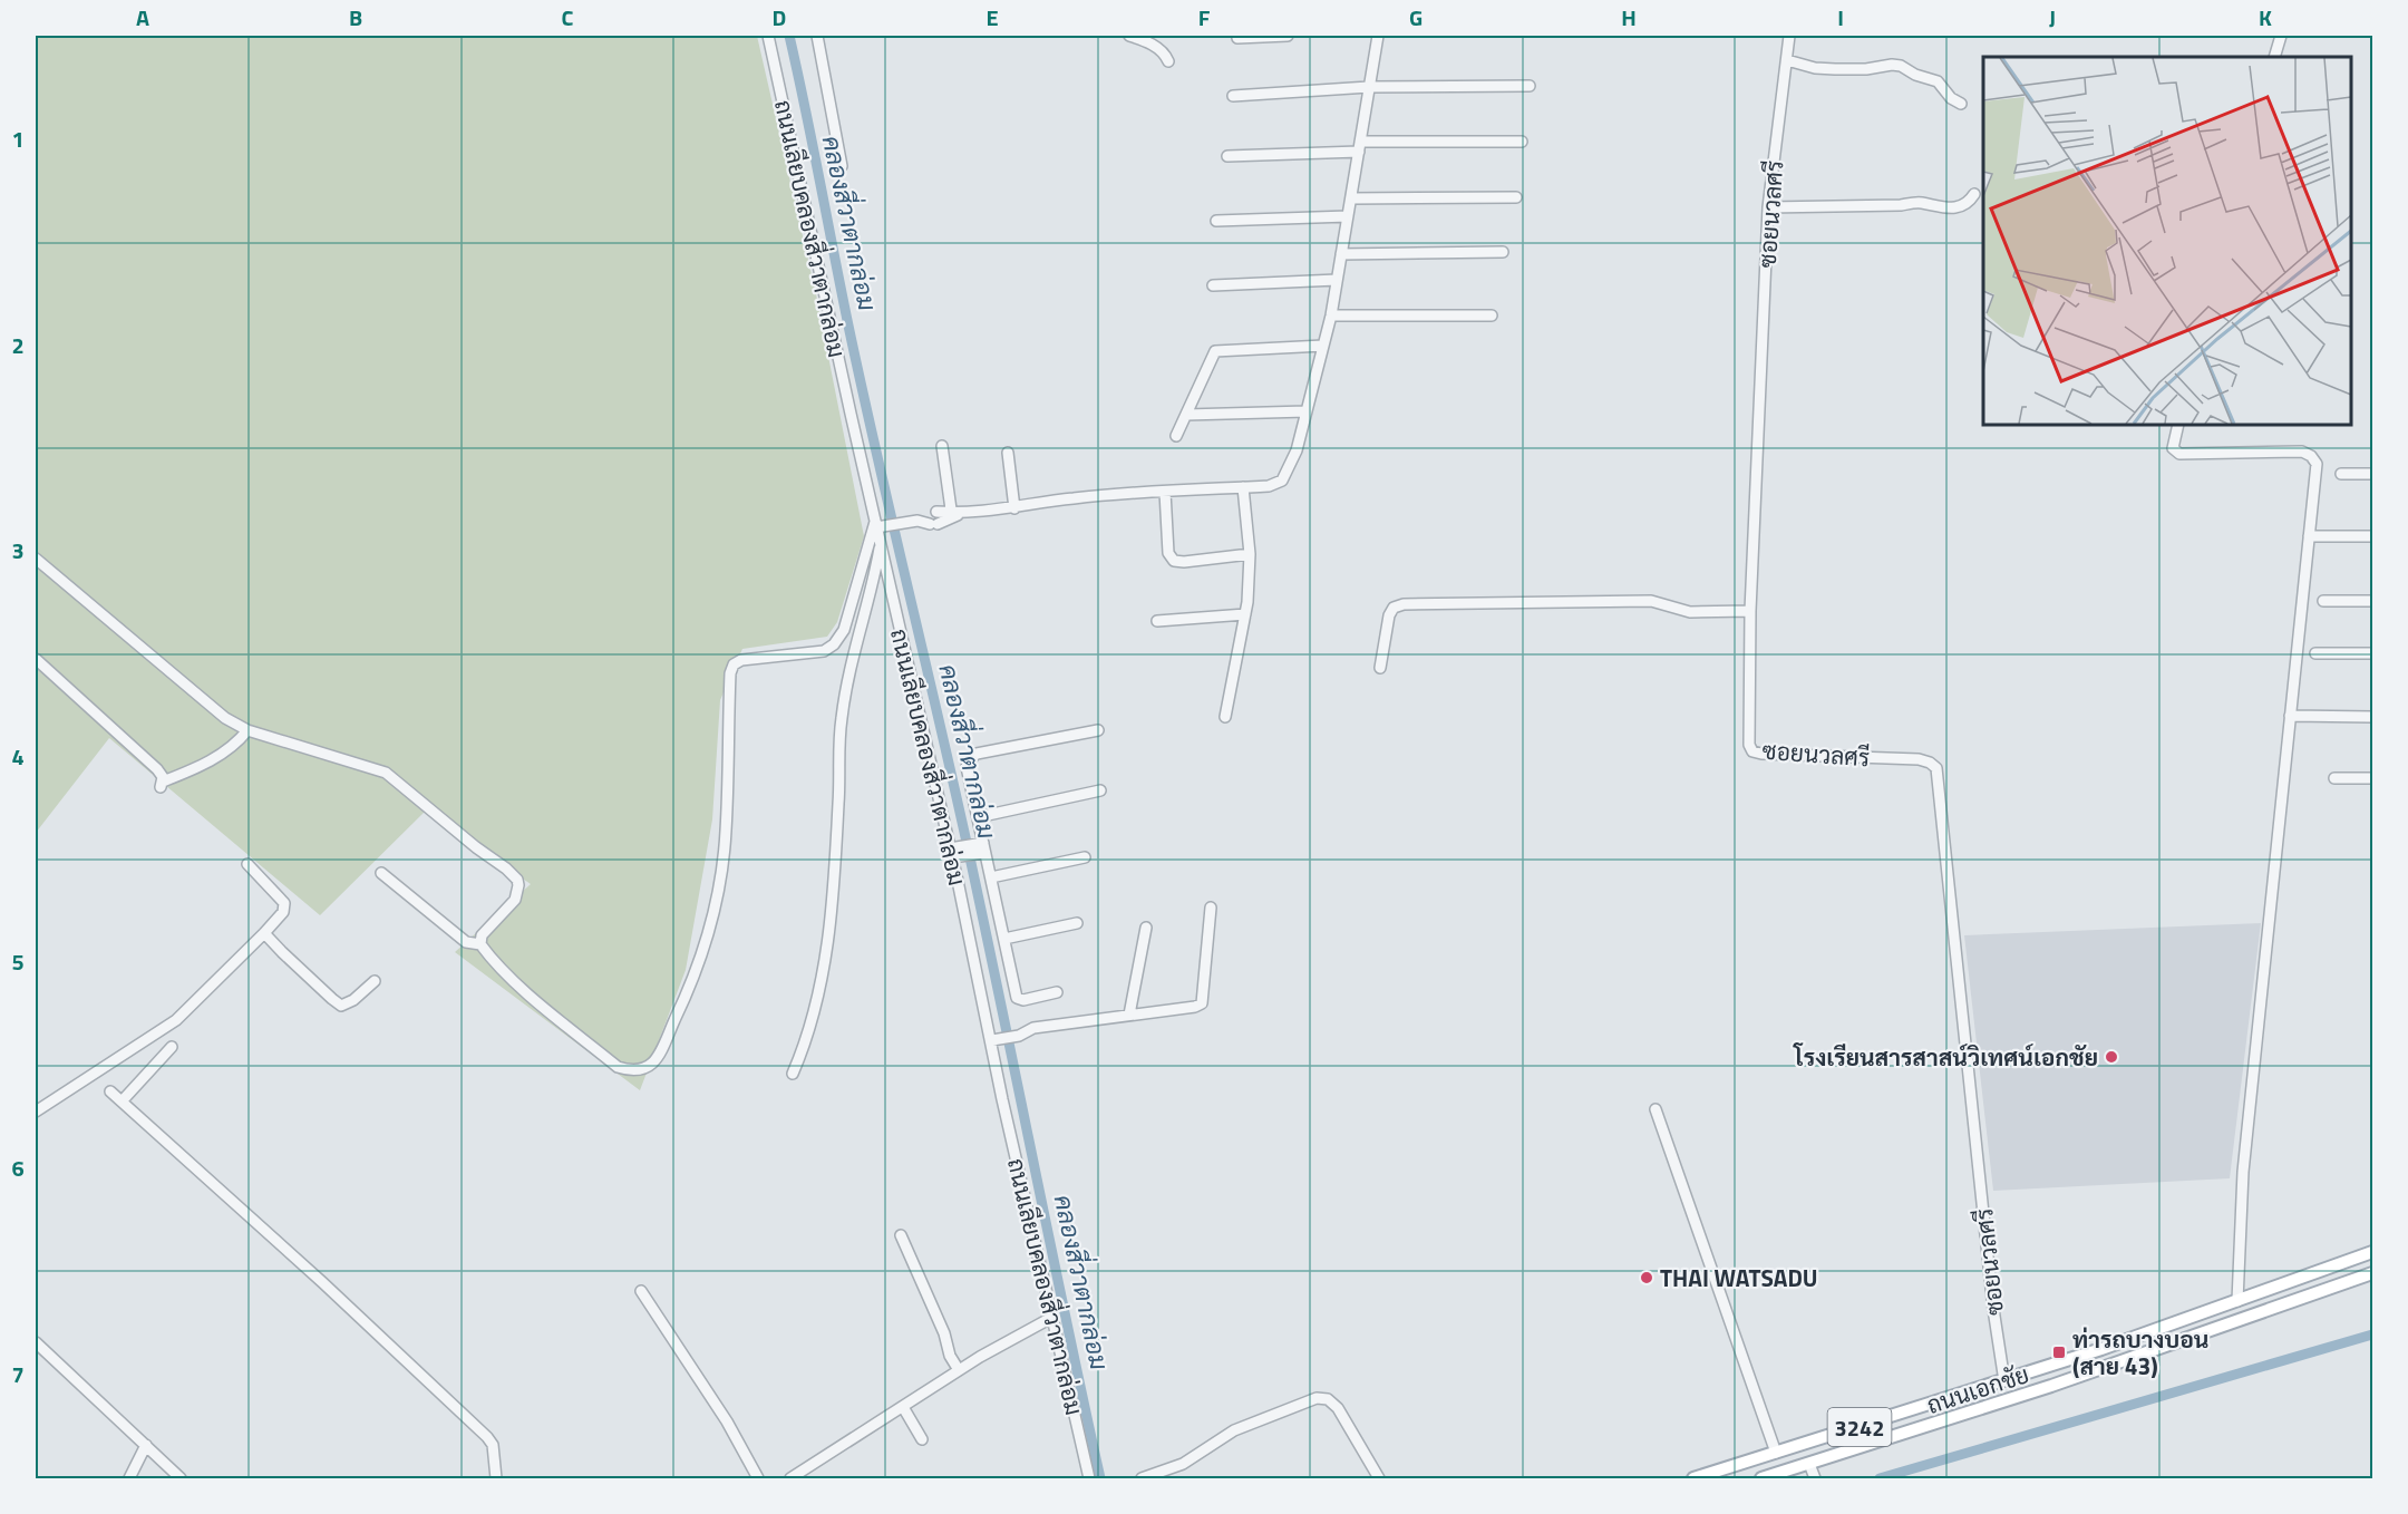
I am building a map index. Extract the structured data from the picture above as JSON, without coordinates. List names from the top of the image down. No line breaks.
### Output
{"streets":{"main road":["ถนนเอกชัย","3242"],"street":["ซอยนวลศรี","ถนนเลียบคลองสี่วาตากล่อม"]},"crossings":[["ซอยนวลศรี","ถนนเอกชัย"]],"water":["คลองสี่วาตากล่อม"],"places":{"other":["โรงเรียนสารสาสน์วิเทศน์เอกชัย","THAI WATSADU"],"transit":["ท่ารถบางบอน (สาย 43)"]},"grid":{"columns":["A","B","C","D","E","F","G","H","I","J","K"],"rows":["1","2","3","4","5","6","7"]}}
